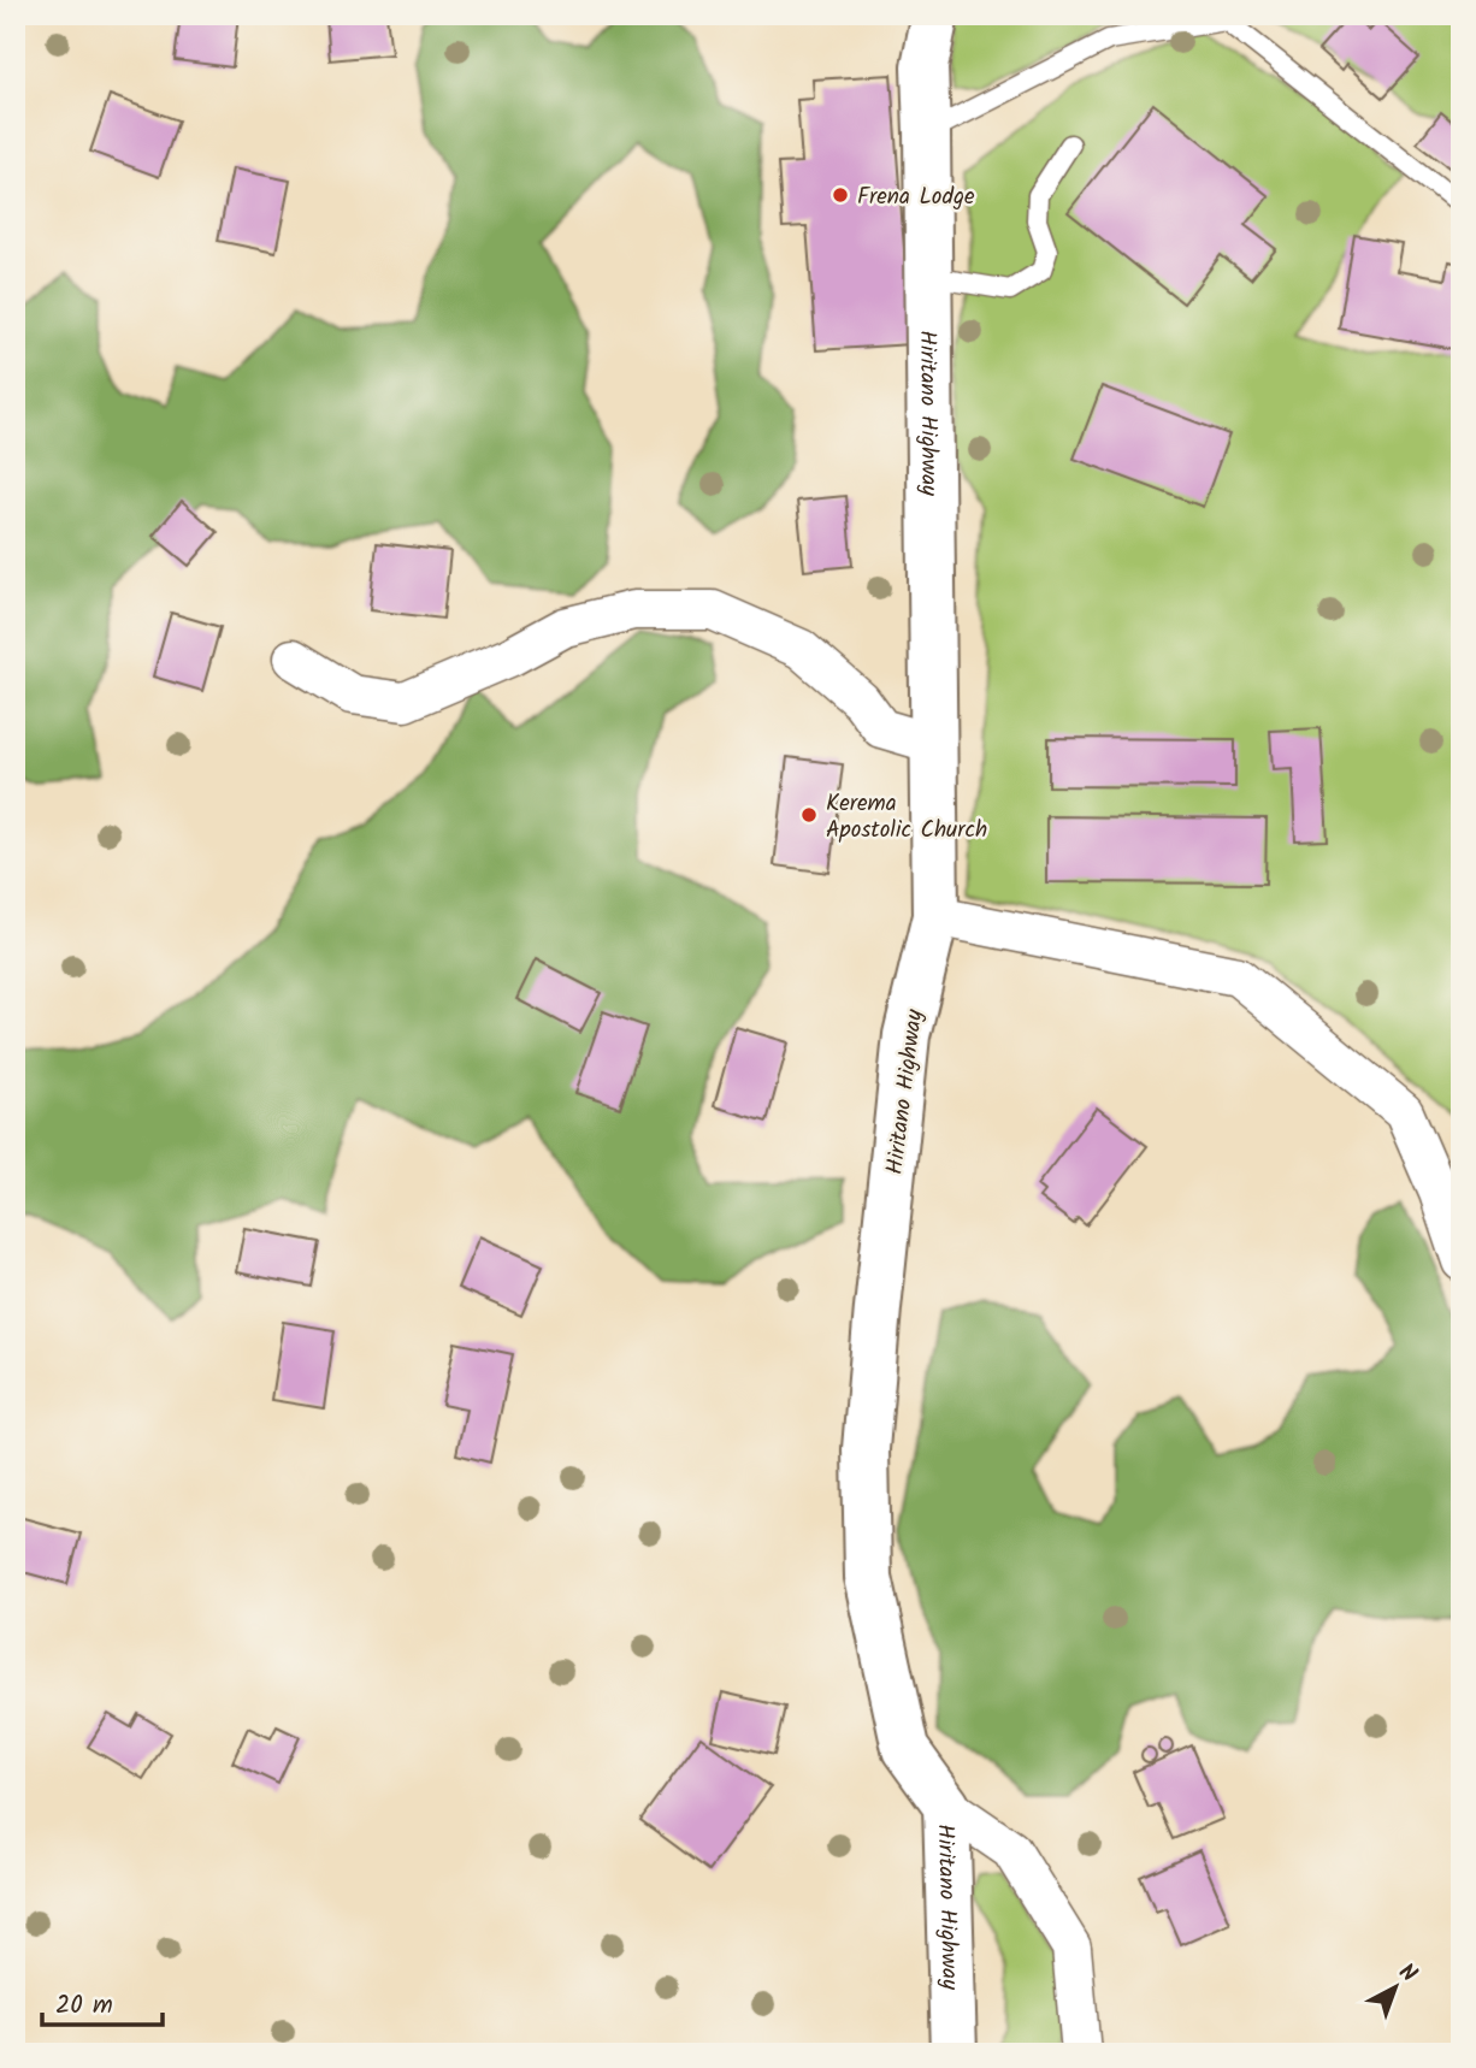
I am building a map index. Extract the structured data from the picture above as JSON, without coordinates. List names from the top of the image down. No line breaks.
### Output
{"streets":{"highway":["Hiritano Highway"]},"places":["Frena Lodge","Kerema Apostolic Church"],"scale_bar":"20 m","north":"top right"}
